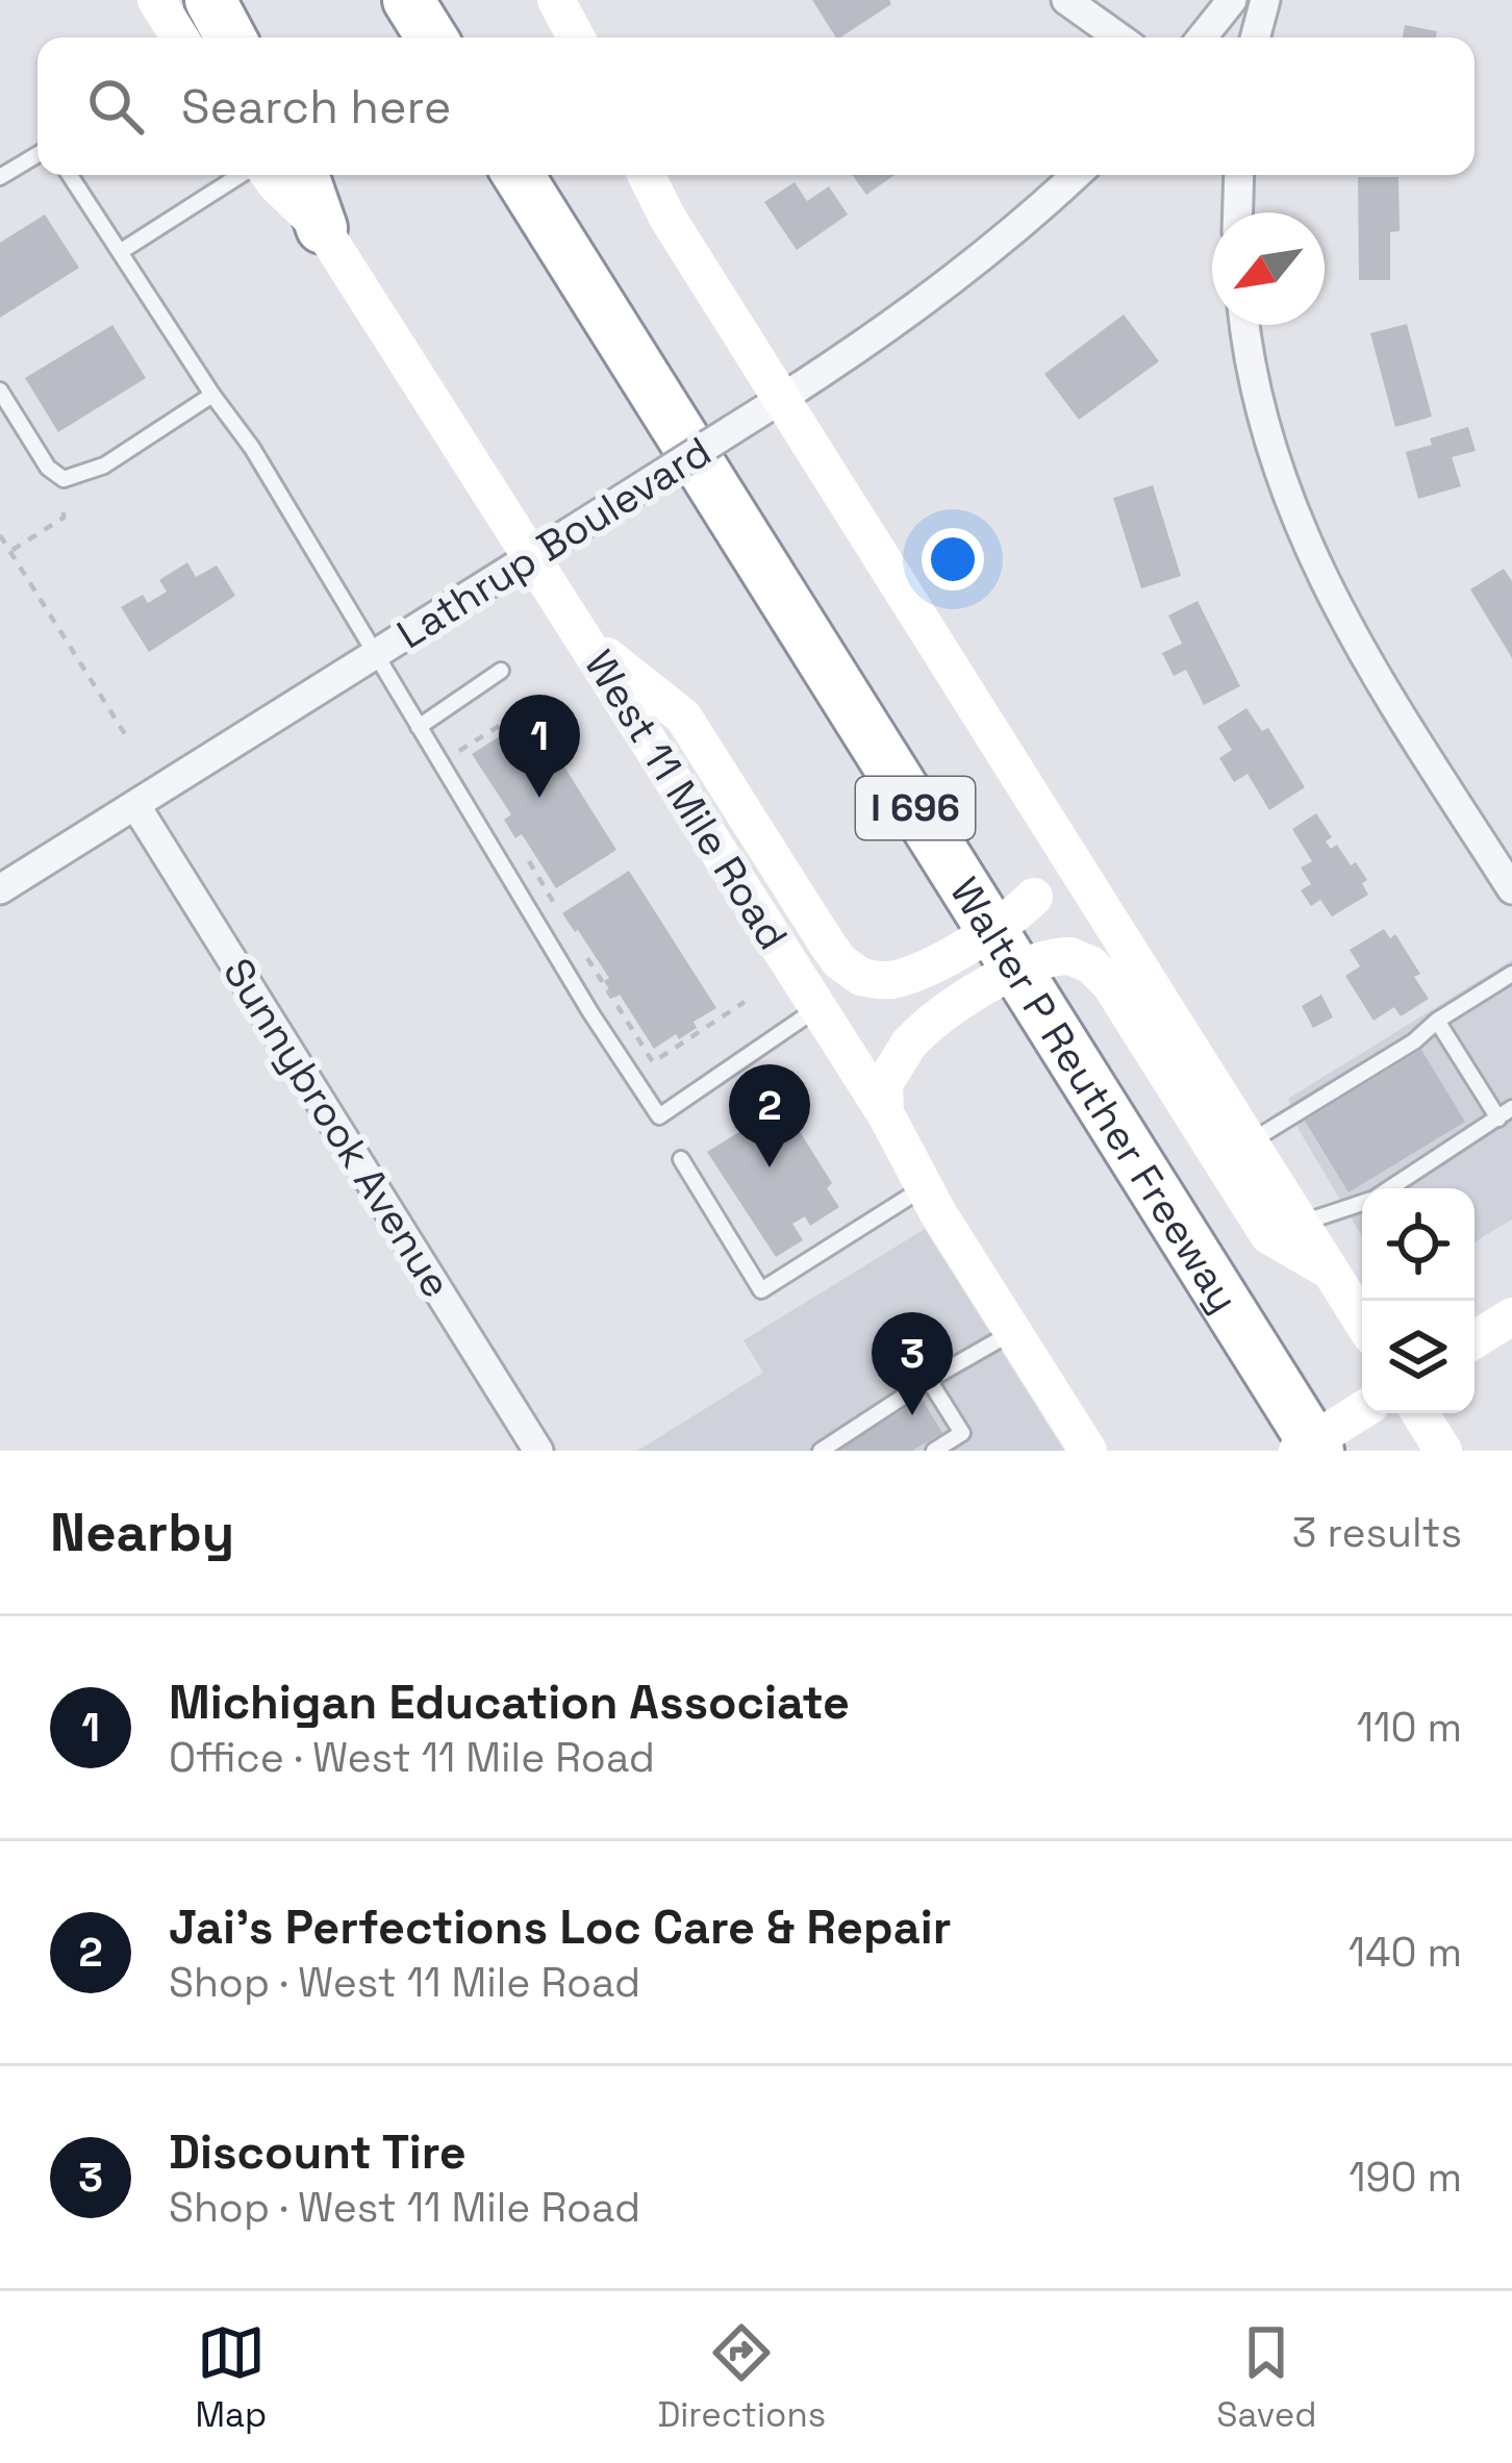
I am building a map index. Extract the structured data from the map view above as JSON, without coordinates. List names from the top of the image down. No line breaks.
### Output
{"streets":{"highway":["I 696","Walter P Reuther Freeway"],"main road":["West 11 Mile Road"],"street":["Lathrup Boulevard","Sunnybrook Avenue"]},"crossings":[["Lathrup Boulevard","West 11 Mile Road"],["Lathrup Boulevard","Sunnybrook Avenue"]],"north":"bottom left","page":{"search":"Search here","pins":["1","2","3"],"heading":["Nearby","3 results"],"list":[{"mark":"1","name":"Michigan Education Associate","note":"Office · West 11 Mile Road","value":"110 m"},{"mark":"2","name":"Jai's Perfections Loc Care & Repair","note":"Shop · West 11 Mile Road","value":"140 m"},{"mark":"3","name":"Discount Tire","note":"Shop · West 11 Mile Road","value":"190 m"}],"nav":["Map","Directions","Saved"]}}
